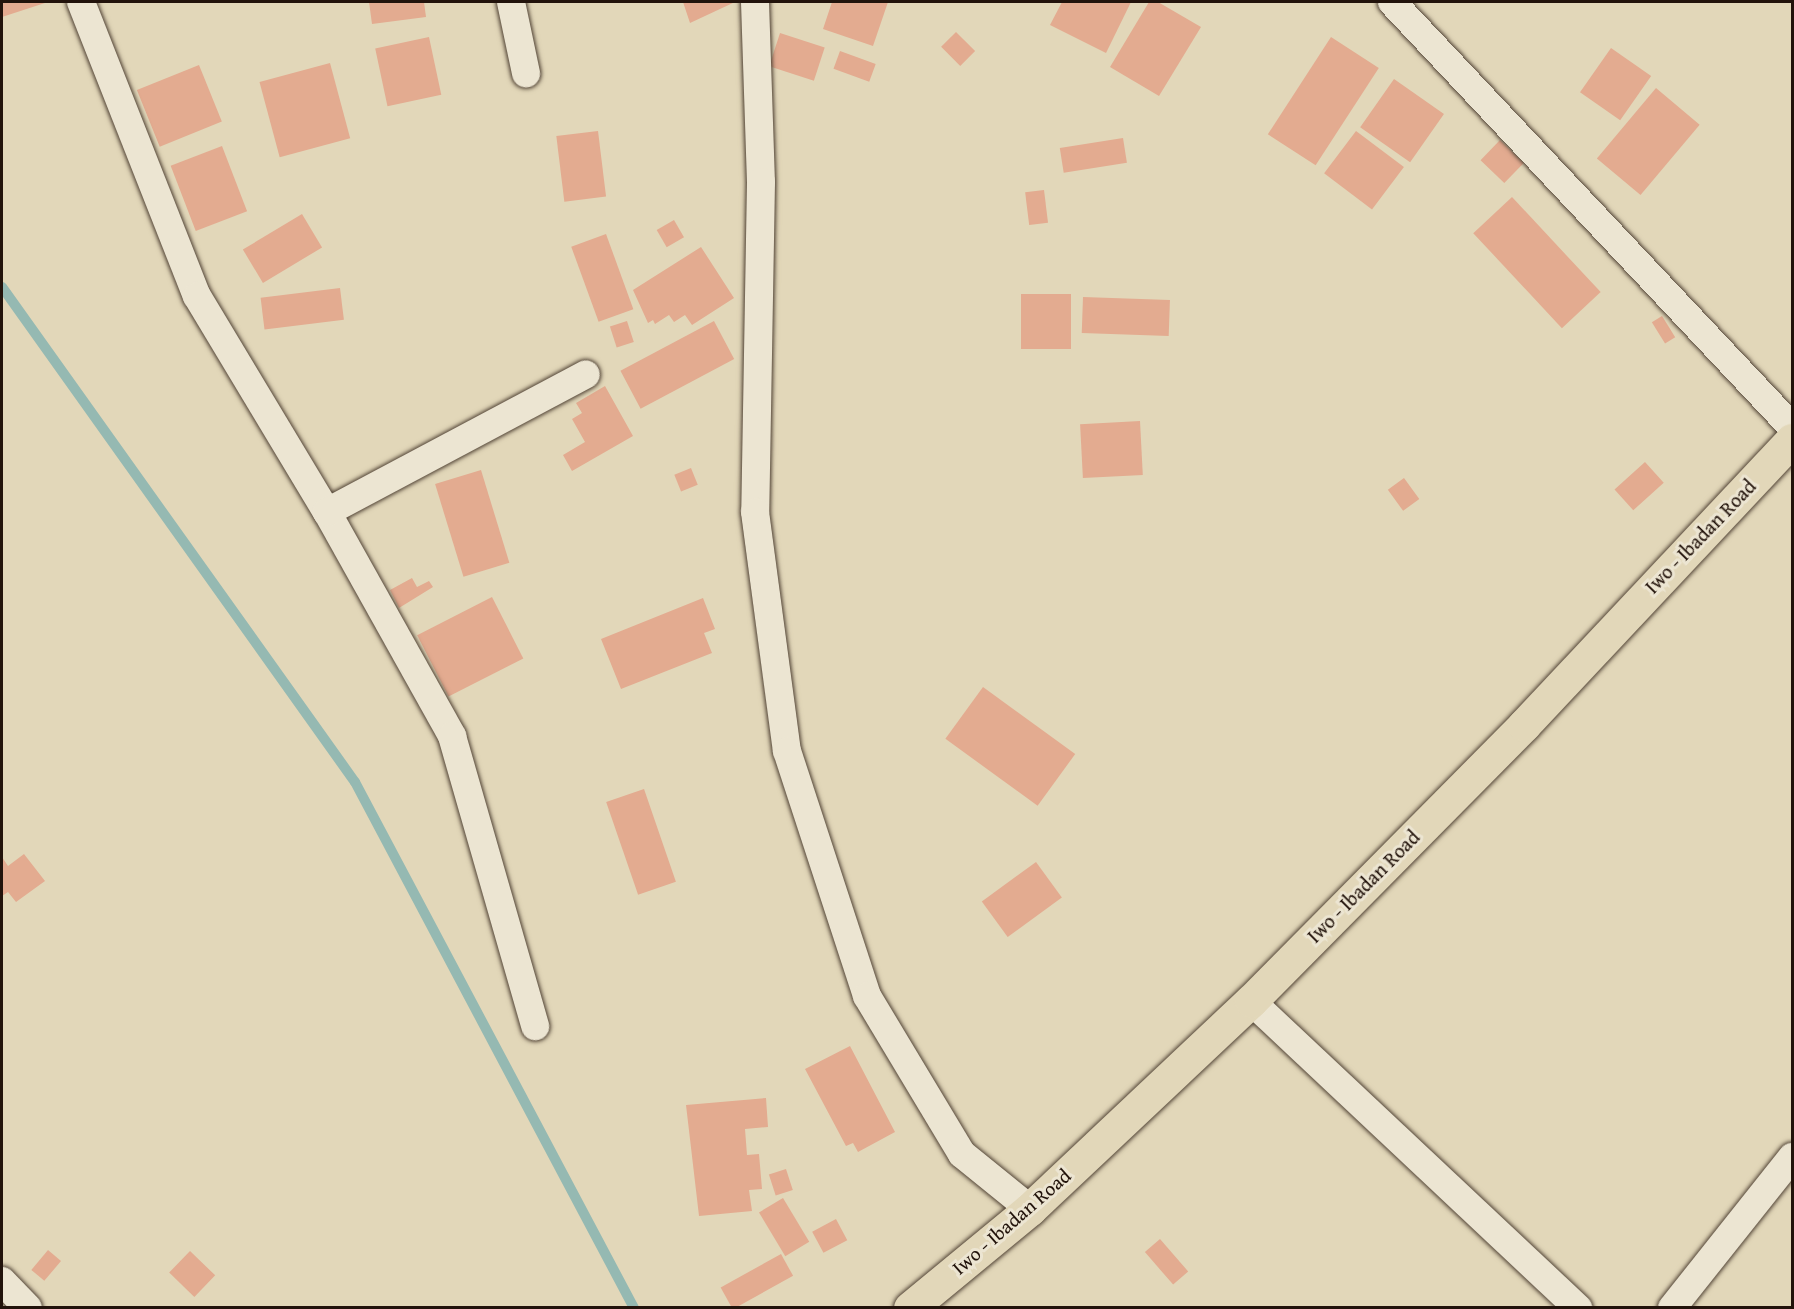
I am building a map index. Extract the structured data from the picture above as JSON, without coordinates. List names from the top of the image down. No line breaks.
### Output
{"streets":{"main road":["Iwo - Ibadan Road"]}}
